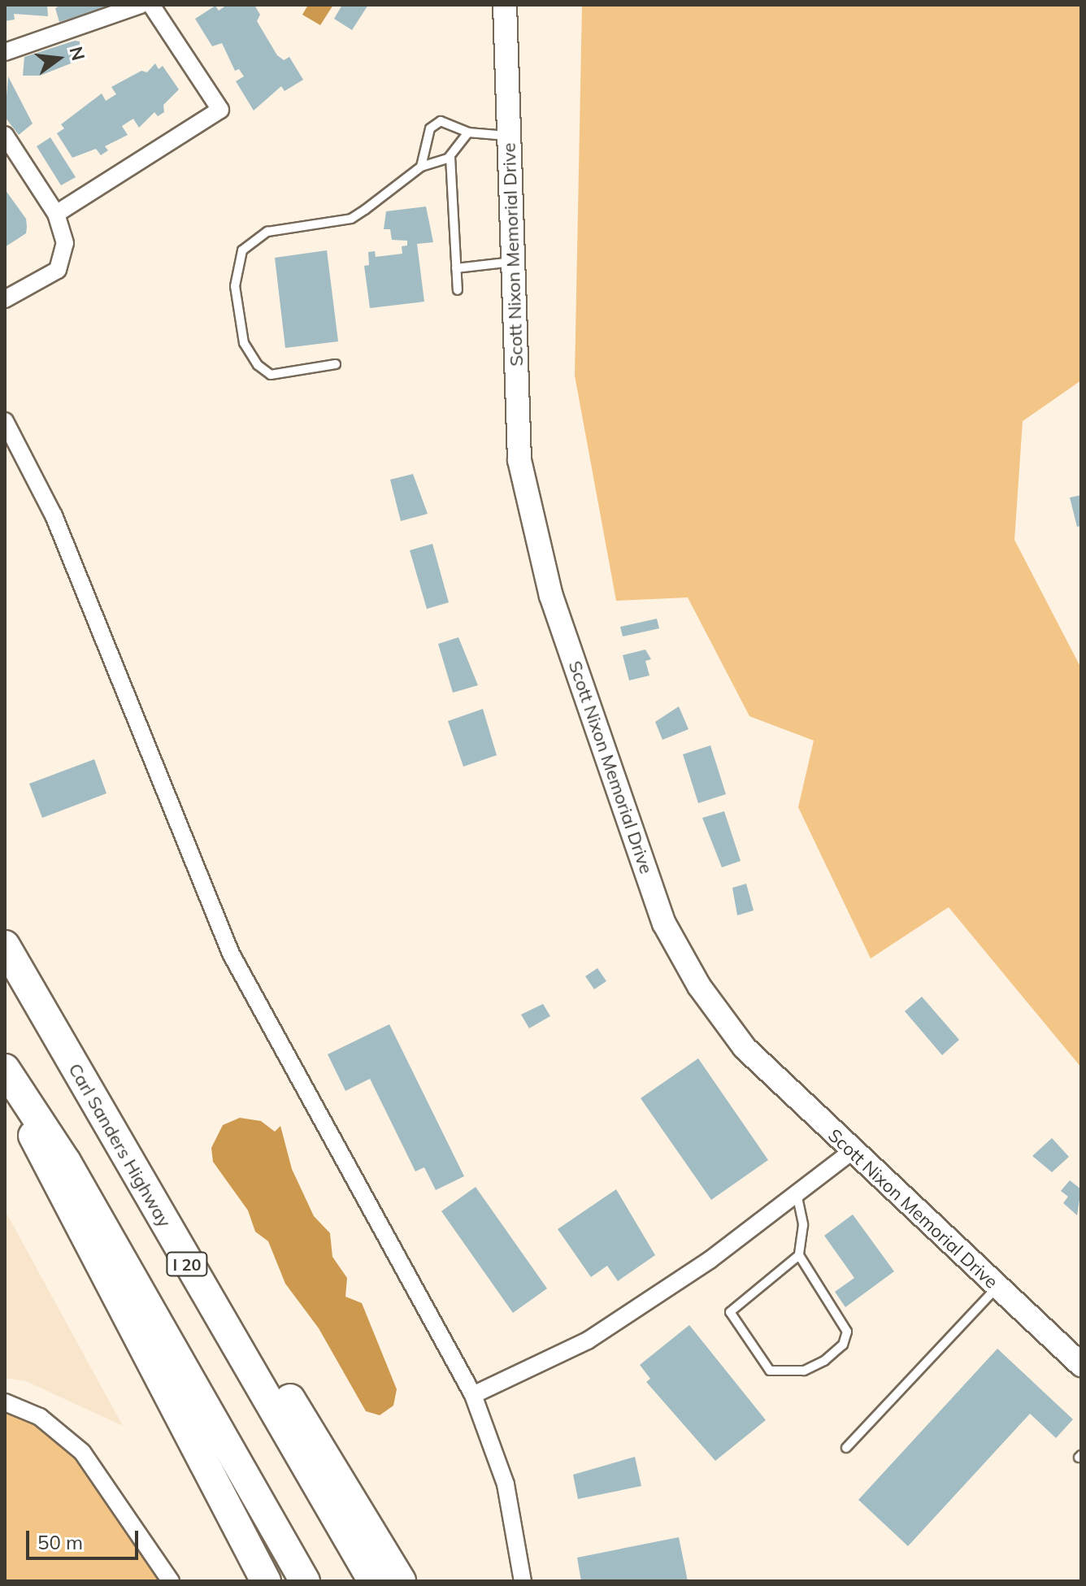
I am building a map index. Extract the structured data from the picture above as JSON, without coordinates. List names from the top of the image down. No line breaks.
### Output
{"streets":{"highway":["Carl Sanders Highway","I 20"],"main road":["Scott Nixon Memorial Drive"]},"scale_bar":"50 m","north":"right"}
